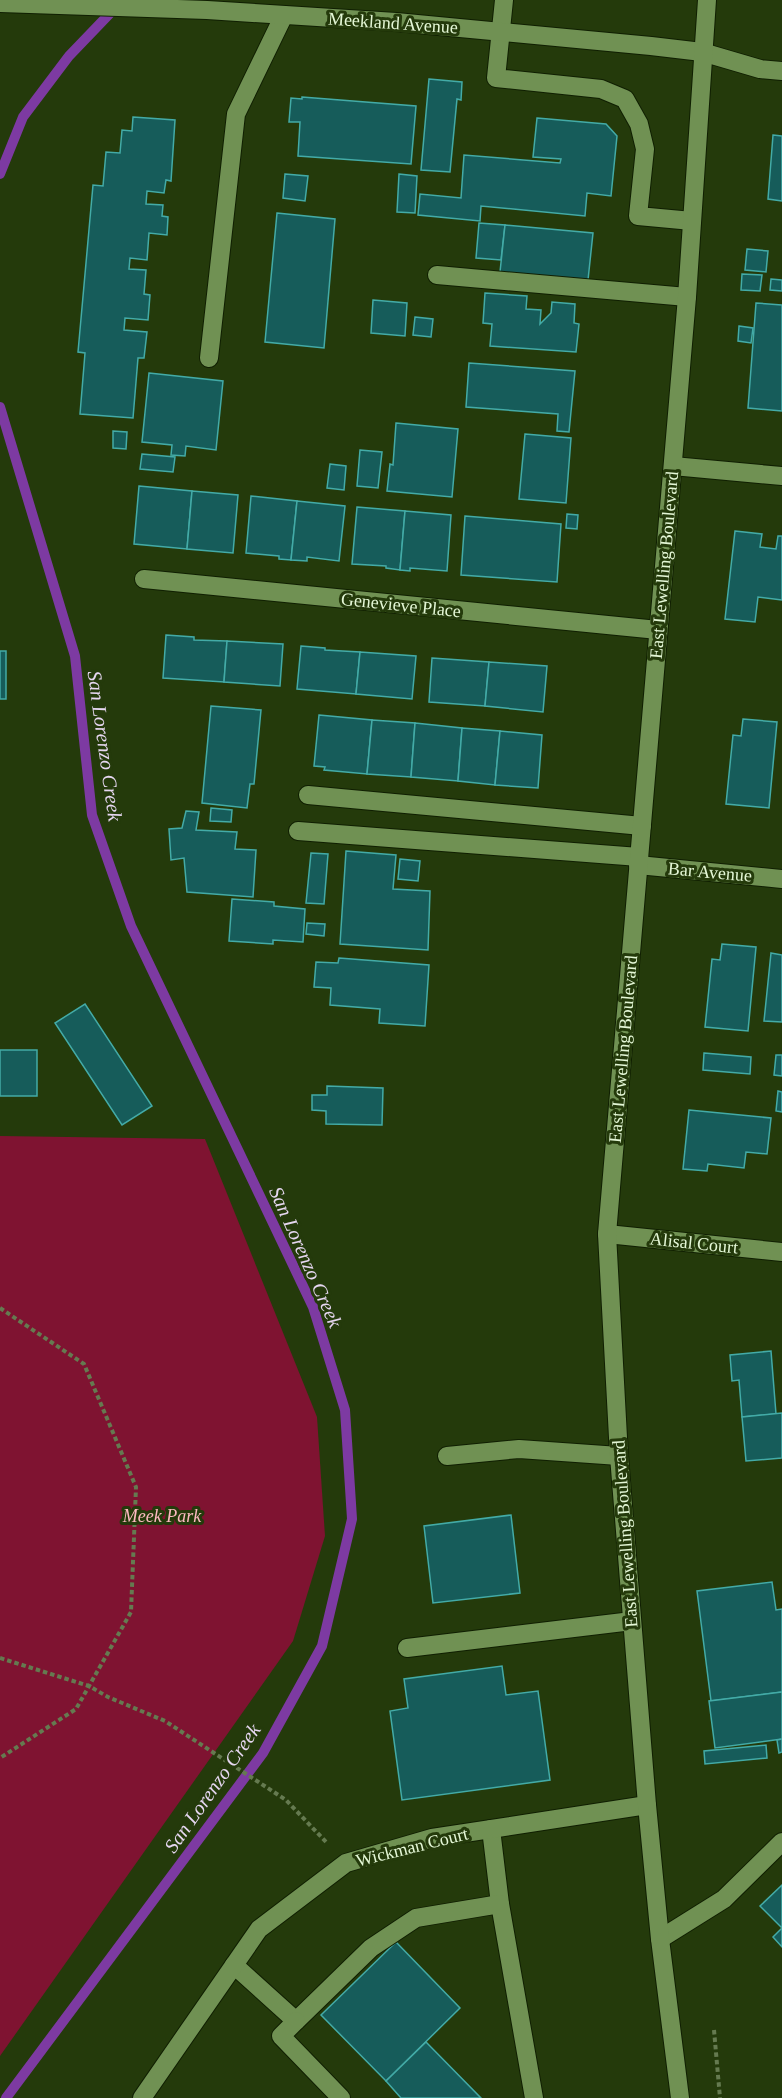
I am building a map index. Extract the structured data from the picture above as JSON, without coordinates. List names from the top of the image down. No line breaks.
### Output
{"streets":{"main road":["Meekland Avenue","East Lewelling Boulevard","Genevieve Place","Bar Avenue","Alisal Court","Wickman Court"]},"crossings":[["Meekland Avenue","East Lewelling Boulevard"],["East Lewelling Boulevard","Genevieve Place"],["East Lewelling Boulevard","Bar Avenue"],["East Lewelling Boulevard","Alisal Court"],["East Lewelling Boulevard","Wickman Court"]],"water":["San Lorenzo Creek"],"parks":["Meek Park"]}
